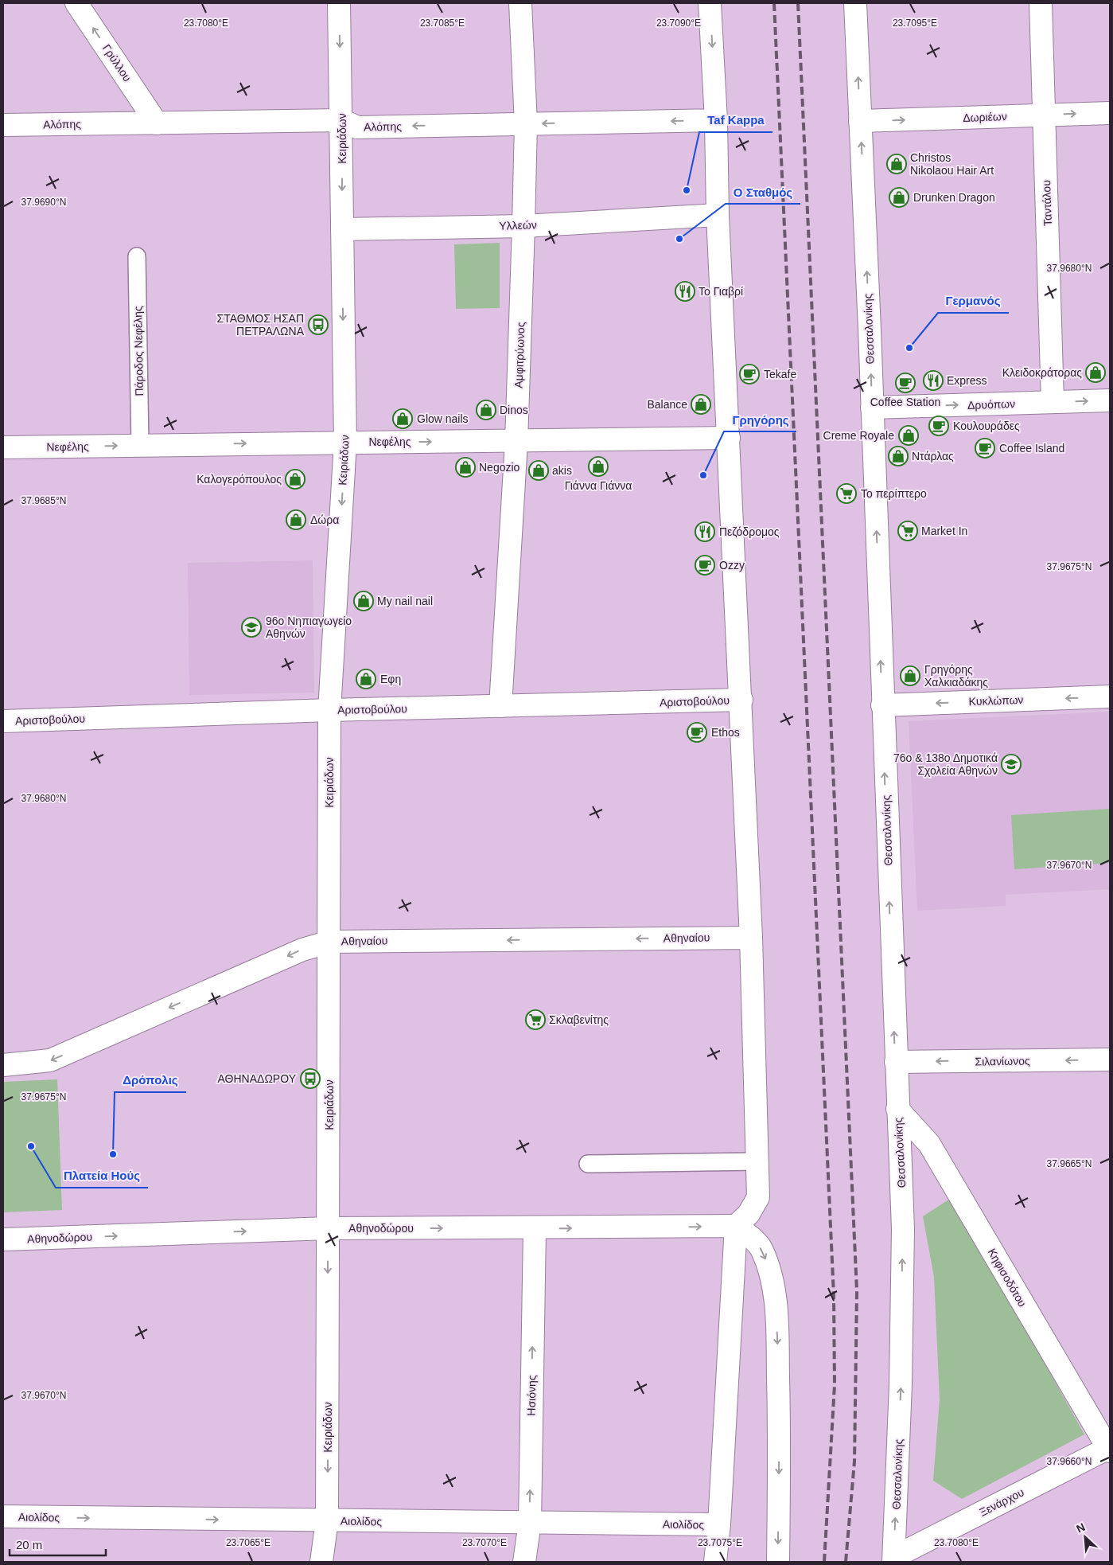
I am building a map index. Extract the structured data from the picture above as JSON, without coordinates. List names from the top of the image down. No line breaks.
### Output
{"streets":{"street":["Γρύλλου","Δωριέων","Αλόπης","Κειριάδων","Ταντάλου","Υλλεών","Θεσσαλονίκης","Αμφιτρύωνος","Δρυόπων","Νεφέλης","Κυκλώπων","Αριστοβούλου","Αθηναίου","Σιλανίωνος","Αθηνοδώρου","Κηφισοδότου","Ησιόνης","Ξενάρχου","Αιολίδος"],"lane":["Πάροδος Νεφέλης"]},"crossings":[["Γρύλλου","Αλόπης"],["Δωριέων","Ταντάλου"],["Δωριέων","Θεσσαλονίκης"],["Αλόπης","Κειριάδων"],["Αλόπης","Αμφιτρύωνος"],["Κειριάδων","Υλλεών"],["Κειριάδων","Νεφέλης"],["Κειριάδων","Αριστοβούλου"],["Κειριάδων","Αθηναίου"],["Κειριάδων","Αθηνοδώρου"],["Κειριάδων","Αιολίδος"],["Ταντάλου","Δρυόπων"],["Υλλεών","Αμφιτρύωνος"],["Θεσσαλονίκης","Δρυόπων"],["Θεσσαλονίκης","Κυκλώπων"],["Θεσσαλονίκης","Σιλανίωνος"],["Θεσσαλονίκης","Κηφισοδότου"],["Θεσσαλονίκης","Ξενάρχου"],["Πάροδος Νεφέλης","Νεφέλης"],["Αμφιτρύωνος","Νεφέλης"],["Αμφιτρύωνος","Αριστοβούλου"],["Αθηνοδώρου","Ησιόνης"],["Κηφισοδότου","Ξενάρχου"],["Ησιόνης","Αιολίδος"]],"one_way":["Γρύλλου","Δωριέων","Αλόπης","Κειριάδων","Δρυόπων","Νεφέλης","Κυκλώπων","Αθηναίου","Σιλανίωνος","Αθηνοδώρου","Αιολίδος"],"places":{"shop":["Christos Nikolaou Hair Art","Drunken Dragon","Κλειδοκράτορας","Balance","Dinos","Glow nails","Creme Royale","Ντάρλας","Γιάννα Γιάννα","Negozio","akis","Καλογερόπουλος","Δώρα","My nail nail","Γρηγόρης Χαλκιαδάκης","Εφη"],"other":["Taf Kappa","Ο Σταθμός","Γερμανός","Γρηγόρης","Πλατεία Ηούς","Δρόπολις"],"restaurant":["Το Γιαβρί","Express","Πεζόδρομος"],"bus stop":["ΣΤΑΘΜΟΣ ΗΣΑΠ ΠΕΤΡΑΛΩΝΑ","ΑΘΗΝΑΔΩΡΟΥ"],"cafe":["Tekafe","Coffee Station","Κουλουράδες","Coffee Island","Ozzy","Ethos"],"supermarket":["Το περίπτερο","Market In","Σκλαβενίτης"],"school or university":["96ο Νηπιαγωγείο Αθηνών","76ο & 138ο Δημοτικά Σχολεία Αθηνών"]},"scale_bar":"20 m","north":"top left","coordinates":["23.7080°E","23.7085°E","23.7090°E","23.7095°E","37.9690°N","37.9680°N","37.9685°N","37.9675°N","37.9670°N","37.9665°N","37.9660°N","23.7065°E","23.7070°E","23.7075°E"]}
